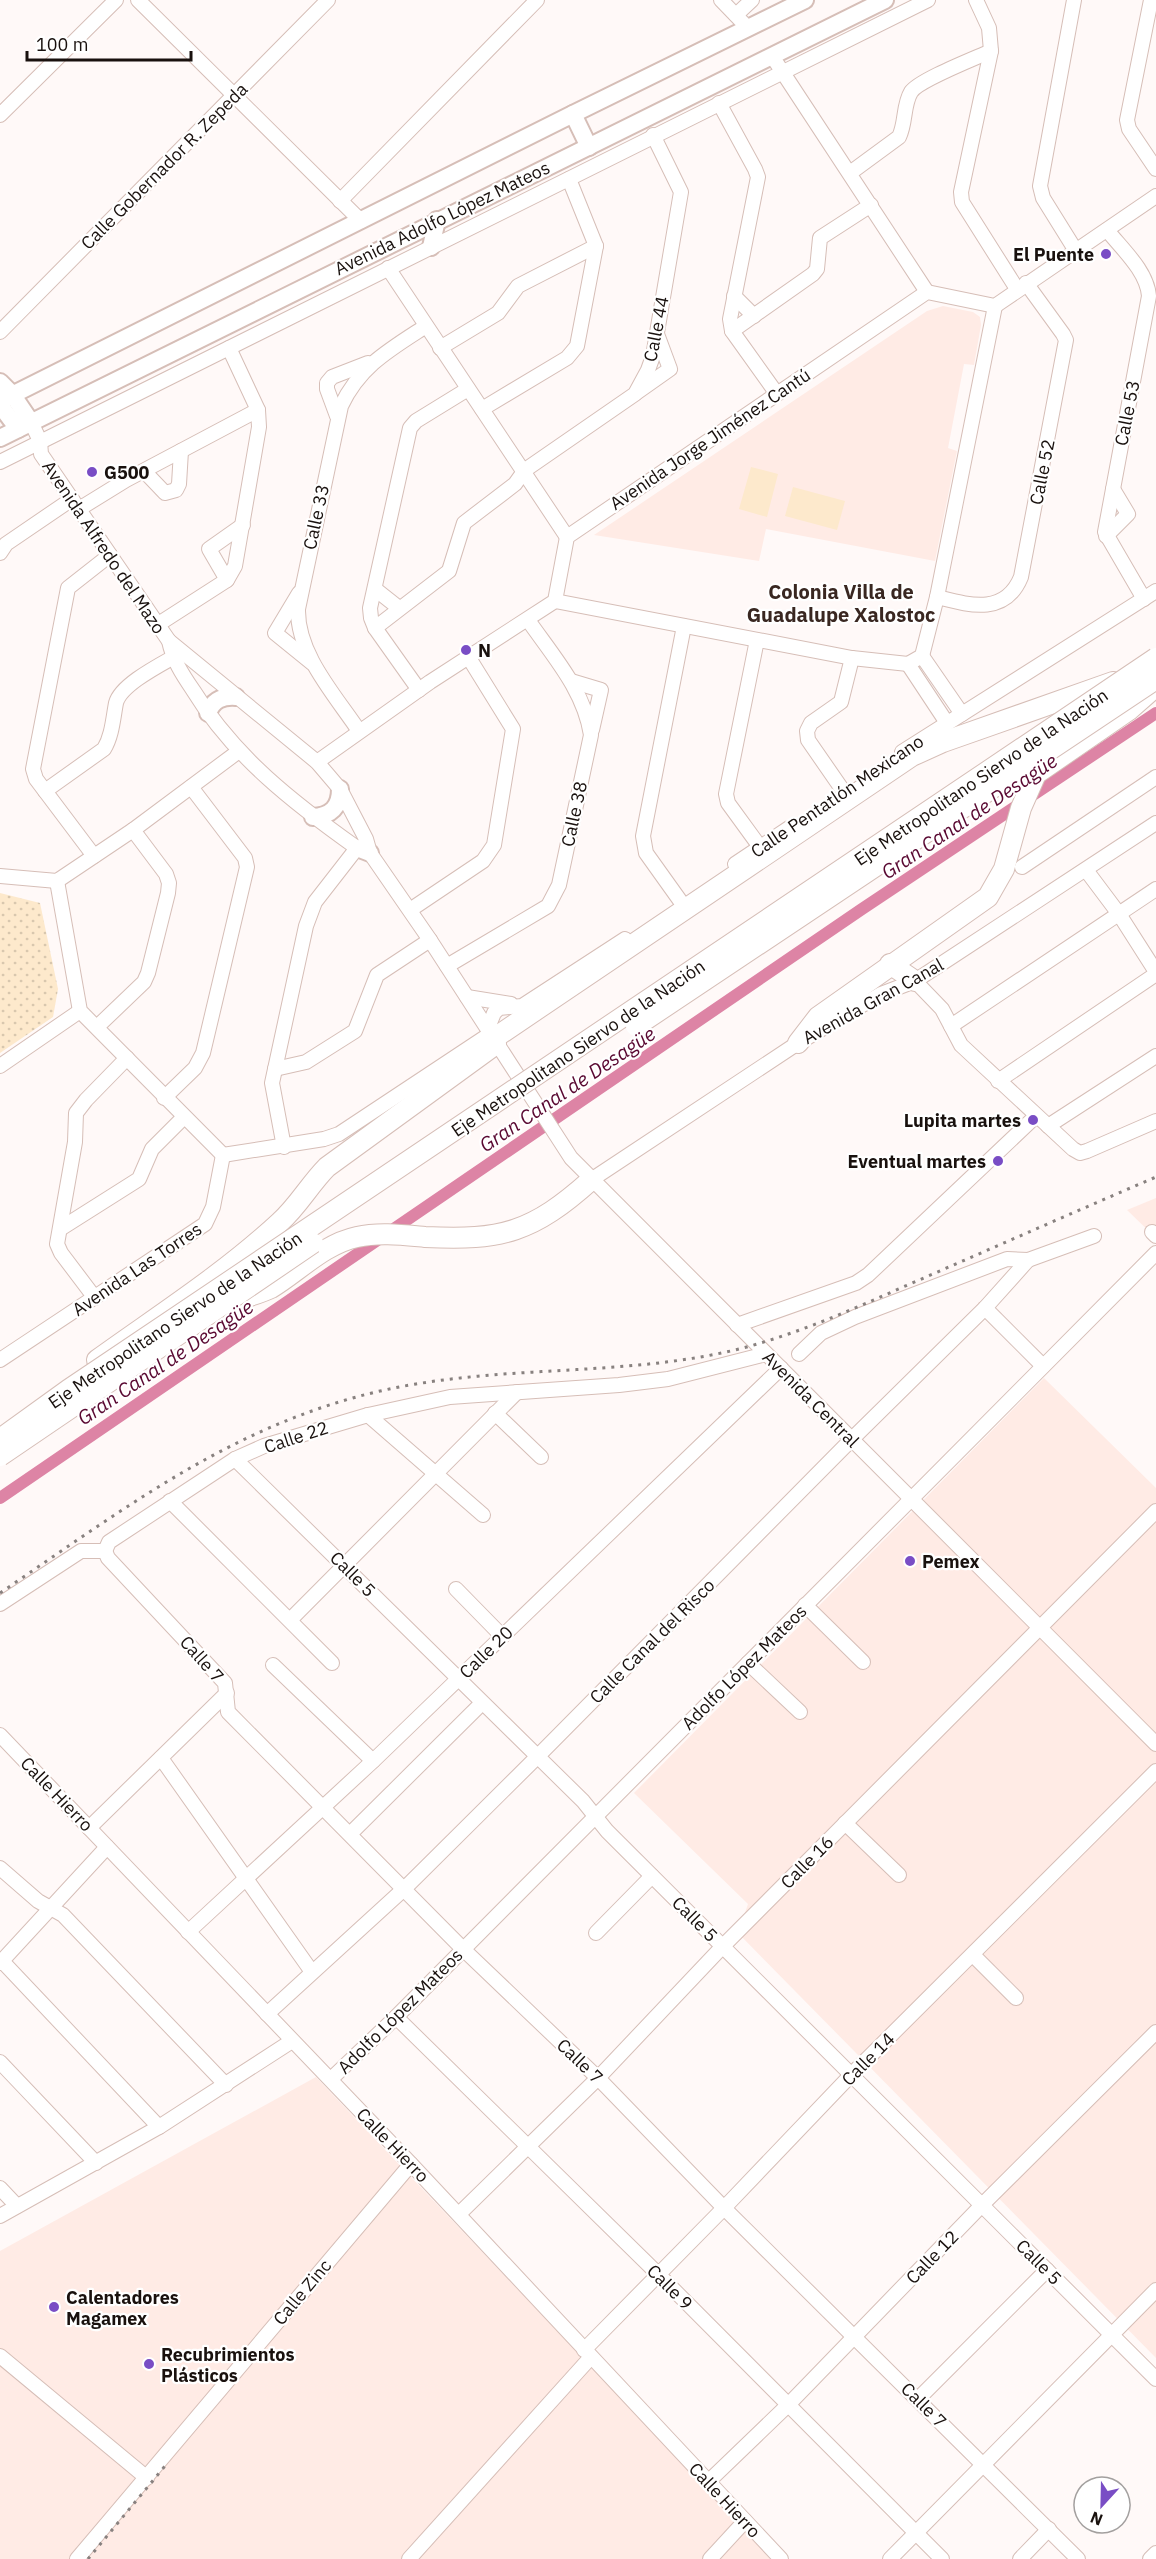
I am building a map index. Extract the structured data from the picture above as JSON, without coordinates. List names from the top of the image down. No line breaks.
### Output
{"streets":{"highway":["Eje Metropolitano Siervo de la Nación"],"main road":["Avenida Adolfo López Mateos"],"street":["Calle Gobernador R. Zepeda","Calle 44","Calle 53","Avenida Jorge Jiménez Cantú","Calle 52","Calle 33","Avenida Alfredo del Mazo","Calle Pentatlón Mexicano","Calle 38","Avenida Gran Canal","Avenida Las Torres","Avenida Central","Calle 22","Calle 5","Calle Canal del Risco","Calle 20","Calle 7","Adolfo López Mateos","Calle Hierro","Calle 16","Calle 14","Calle 12","Calle 9","Calle Zinc"]},"crossings":[["Avenida Adolfo López Mateos","Avenida Alfredo del Mazo"],["Avenida Alfredo del Mazo","Calle Pentatlón Mexicano"],["Avenida Alfredo del Mazo","Calle 38"],["Avenida Alfredo del Mazo","Avenida Central"],["Calle Pentatlón Mexicano","Avenida Central"],["Avenida Gran Canal","Avenida Central"],["Avenida Central","Calle 22"],["Avenida Central","Calle Canal del Risco"],["Avenida Central","Calle 20"],["Avenida Central","Adolfo López Mateos"],["Avenida Central","Calle 16"],["Calle 22","Calle 5"],["Calle 22","Calle 7"],["Calle 5","Calle Canal del Risco"],["Calle 5","Calle 20"],["Calle 5","Adolfo López Mateos"],["Calle 5","Calle 16"],["Calle 5","Calle 14"],["Calle 5","Calle 12"],["Calle Canal del Risco","Calle 7"],["Calle Canal del Risco","Calle Hierro"],["Calle 20","Calle 7"],["Calle 20","Calle Hierro"],["Calle 7","Adolfo López Mateos"],["Calle 7","Calle 16"],["Calle 7","Calle 14"],["Calle 7","Calle 12"],["Adolfo López Mateos","Calle Hierro"],["Adolfo López Mateos","Calle 9"],["Calle Hierro","Calle 16"],["Calle Hierro","Calle 14"],["Calle Hierro","Calle 12"],["Calle Hierro","Calle Zinc"],["Calle 16","Calle 9"],["Calle 14","Calle 9"],["Calle 12","Calle 9"]],"districts":["Colonia Villa de Guadalupe Xalostoc"],"water":["Gran Canal de Desagüe"],"places":["El Puente","G500","N","Lupita martes","Eventual martes","Pemex","Calentadores Magamex","Recubrimientos Plásticos"],"scale_bar":"100 m","north":"bottom"}
